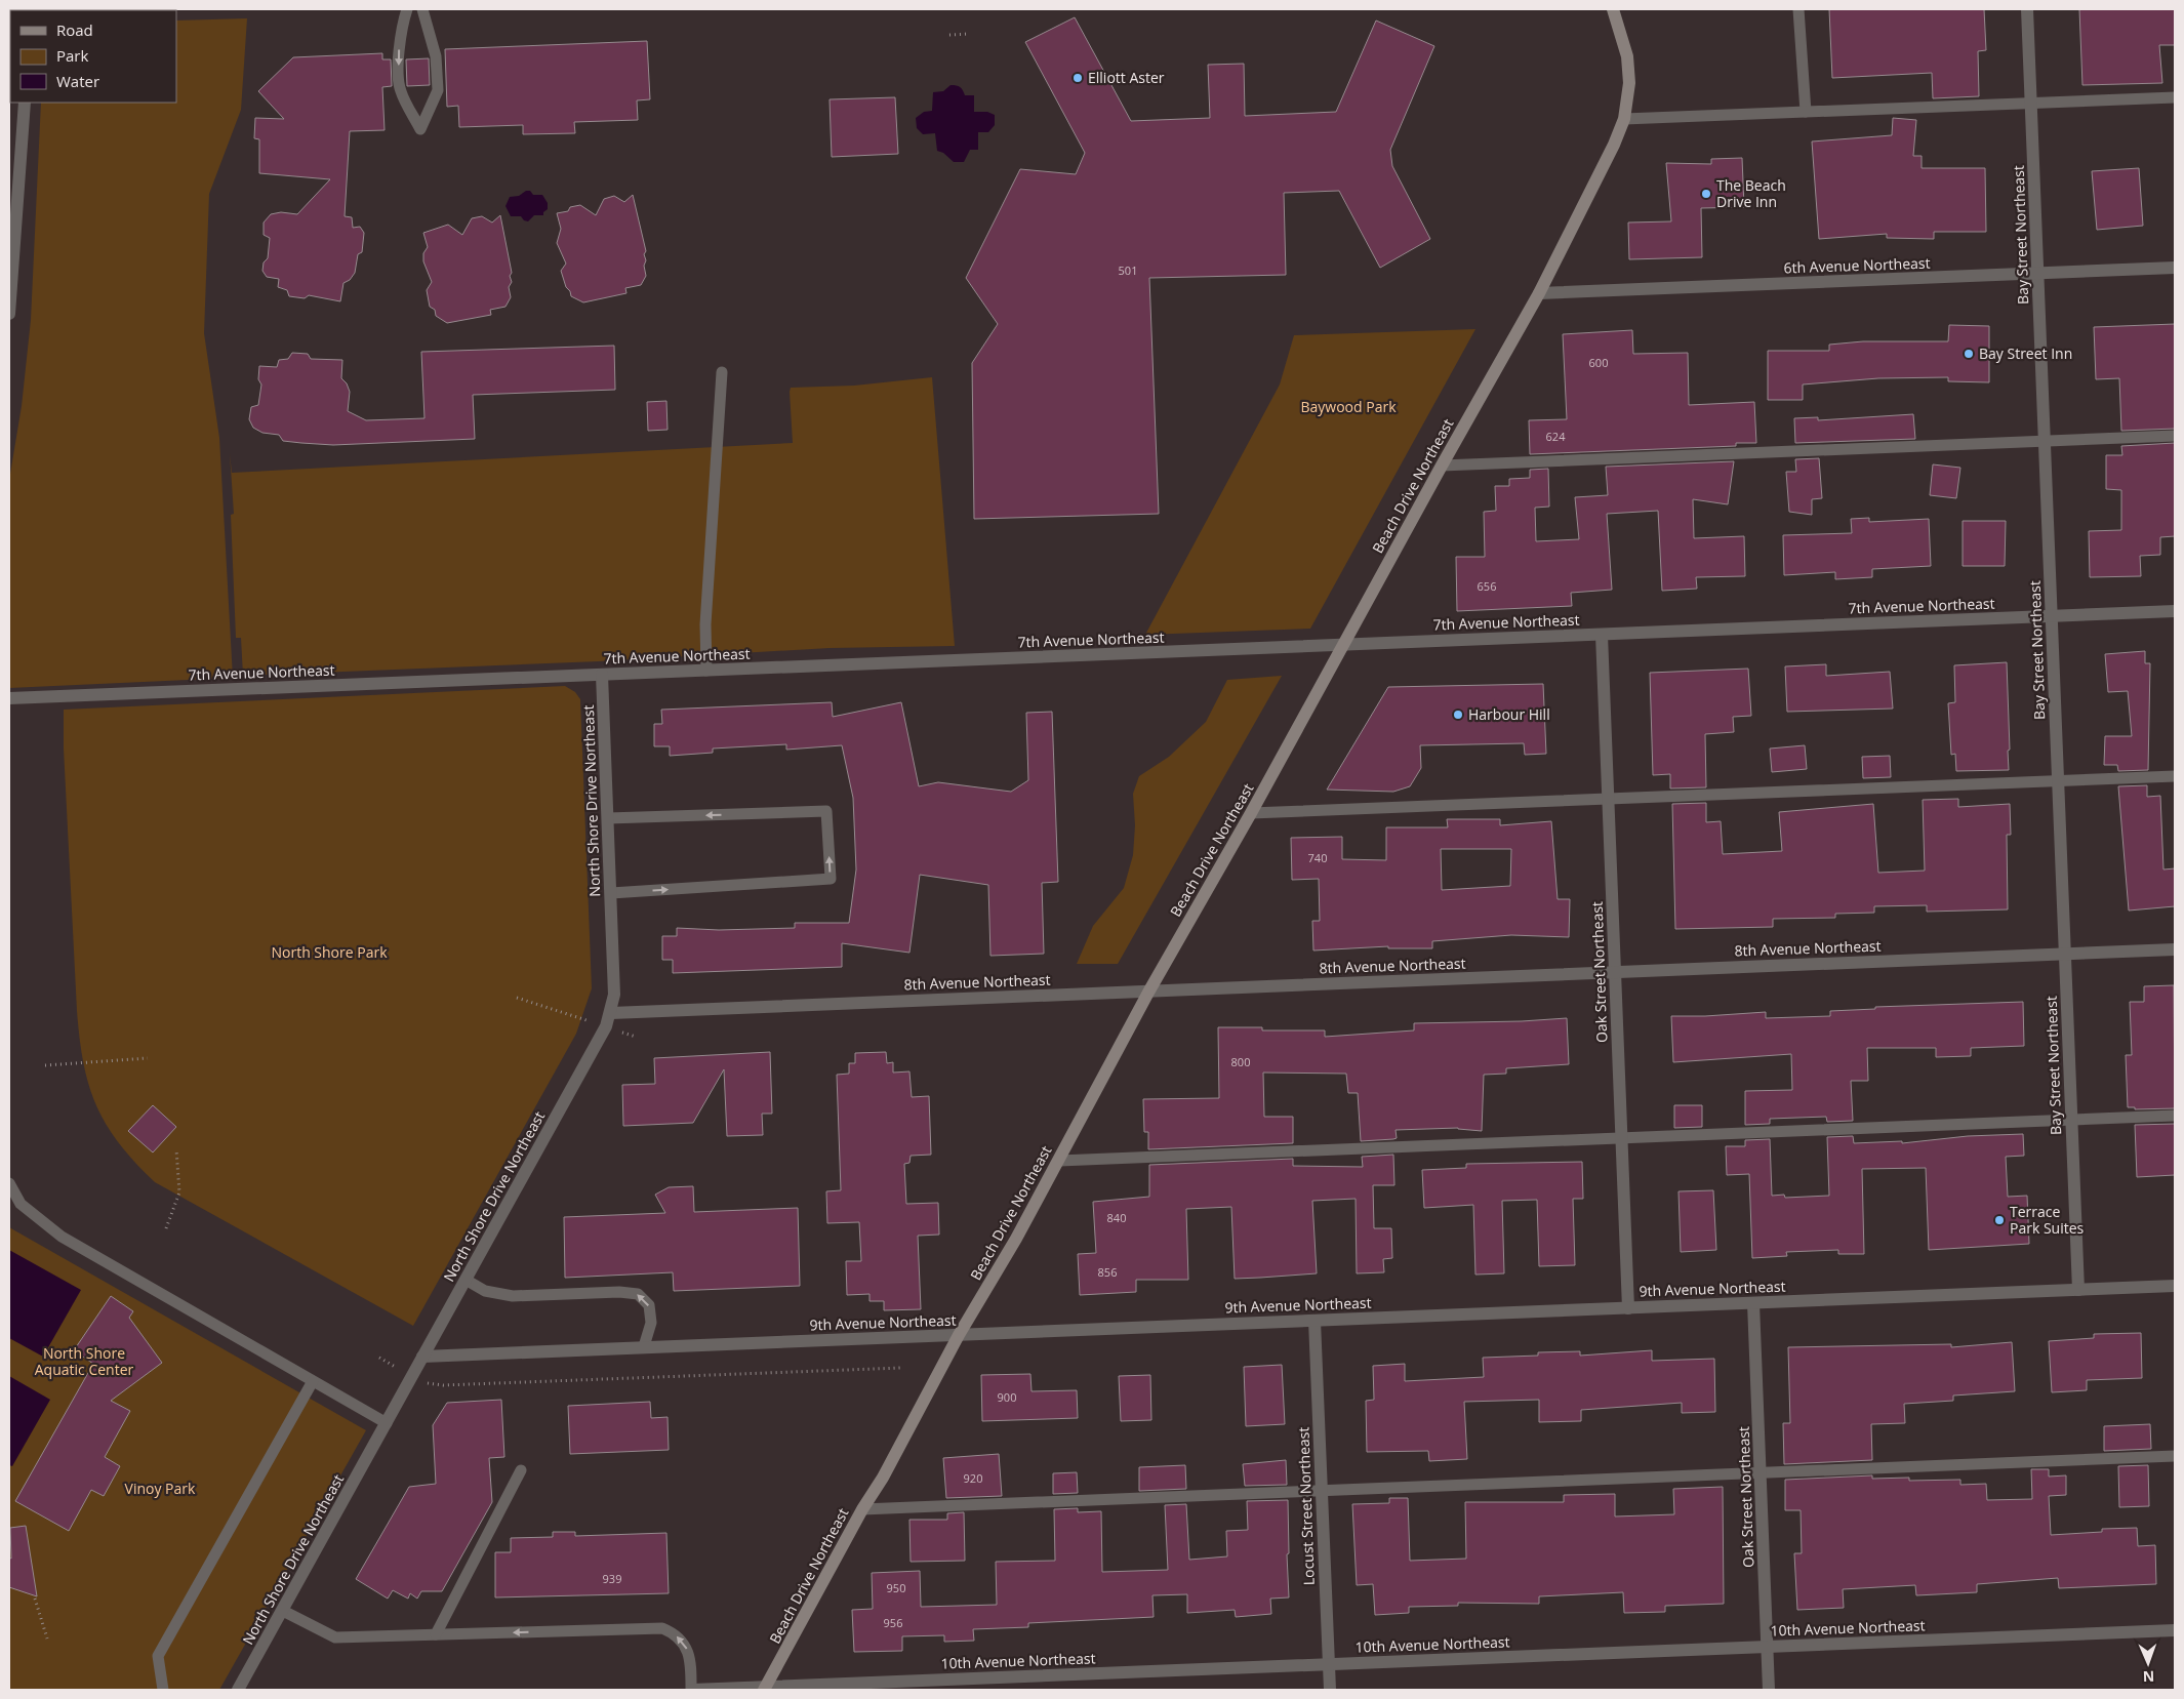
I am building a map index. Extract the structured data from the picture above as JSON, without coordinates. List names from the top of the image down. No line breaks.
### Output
{"streets":{"street":["Bay Street Northeast","6th Avenue Northeast","Beach Drive Northeast","7th Avenue Northeast","North Shore Drive Northeast","8th Avenue Northeast","Oak Street Northeast","9th Avenue Northeast","Locust Street Northeast","10th Avenue Northeast"]},"crossings":[["Bay Street Northeast","6th Avenue Northeast"],["Bay Street Northeast","7th Avenue Northeast"],["Bay Street Northeast","8th Avenue Northeast"],["Bay Street Northeast","9th Avenue Northeast"],["6th Avenue Northeast","Beach Drive Northeast"],["Beach Drive Northeast","7th Avenue Northeast"],["Beach Drive Northeast","8th Avenue Northeast"],["Beach Drive Northeast","9th Avenue Northeast"],["Beach Drive Northeast","10th Avenue Northeast"],["7th Avenue Northeast","North Shore Drive Northeast"],["7th Avenue Northeast","Oak Street Northeast"],["North Shore Drive Northeast","8th Avenue Northeast"],["North Shore Drive Northeast","9th Avenue Northeast"],["8th Avenue Northeast","Oak Street Northeast"],["Oak Street Northeast","9th Avenue Northeast"],["Oak Street Northeast","10th Avenue Northeast"],["9th Avenue Northeast","Locust Street Northeast"],["Locust Street Northeast","10th Avenue Northeast"]],"parks":["Baywood Park","North Shore Park","North Shore Aquatic Center","Vinoy Park"],"places":["Elliott Aster","The Beach Drive Inn","Bay Street Inn","Harbour Hill","Terrace Park Suites"],"house_numbers":["501","600","624","656","740","800","840","856","900","920","939","950","956"],"legend":["Road","Park","Water"],"north":"bottom"}
